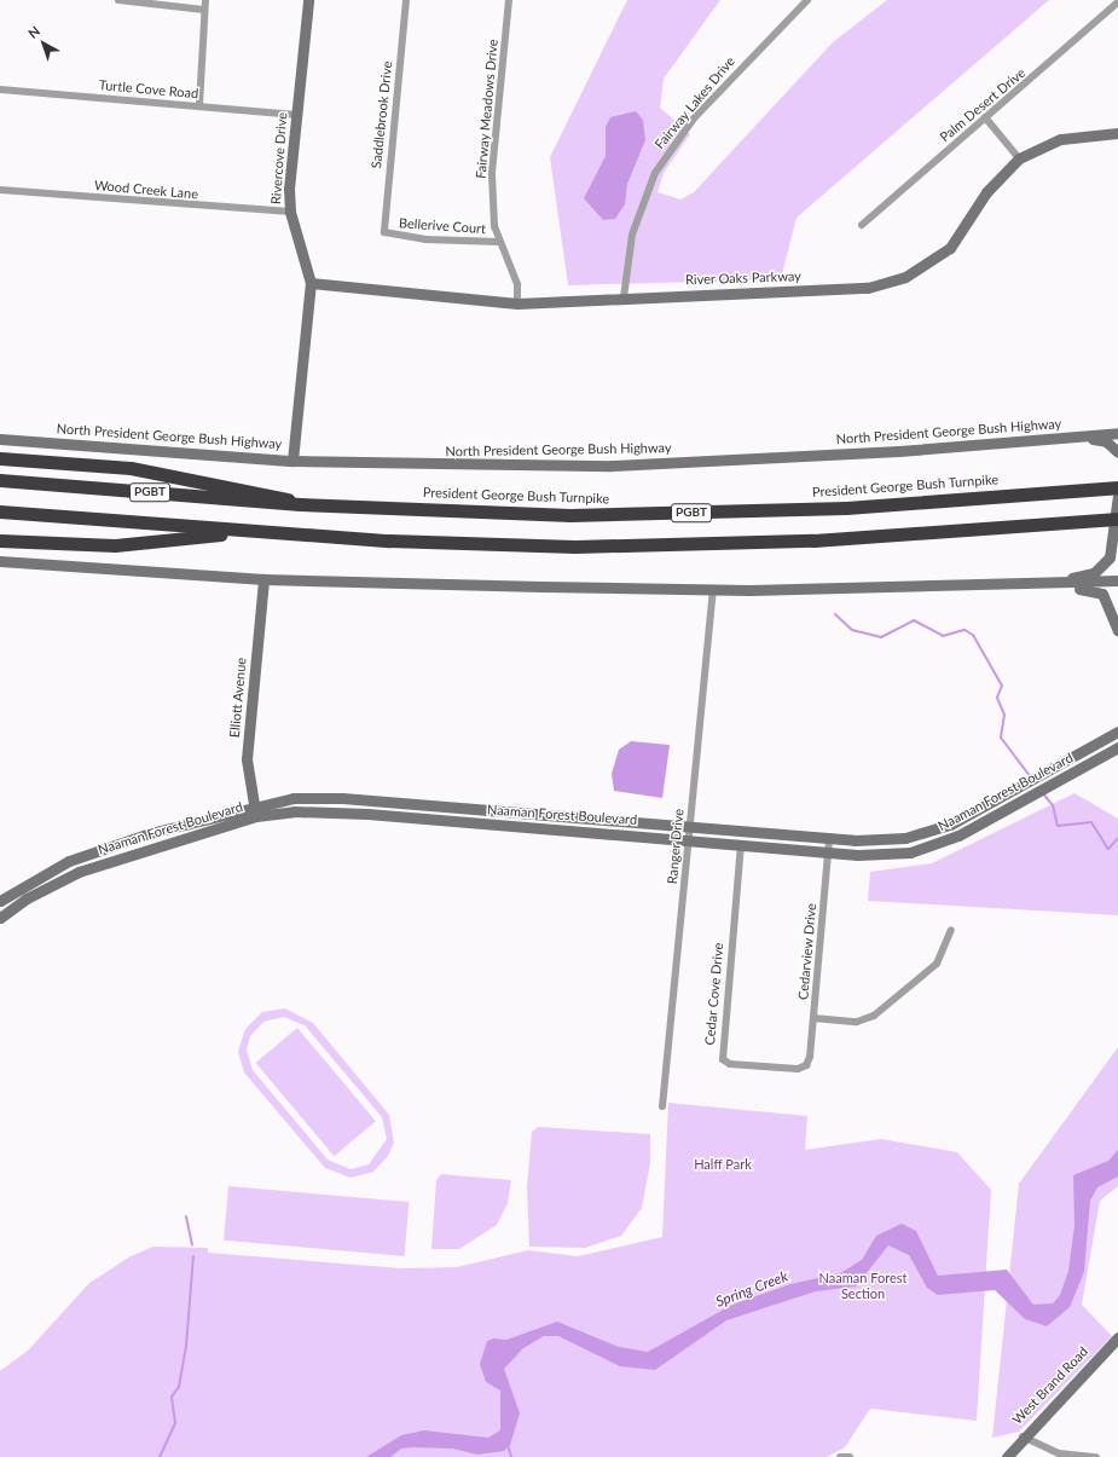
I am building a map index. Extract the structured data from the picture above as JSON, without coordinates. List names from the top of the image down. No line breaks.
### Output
{"streets":{"highway":["President George Bush Turnpike","PGBT"],"main road":["Rivercove Drive","River Oaks Parkway","North President George Bush Highway","Elliott Avenue","Naaman Forest Boulevard","West Brand Road"],"street":["Turtle Cove Road","Fairway Lakes Drive","Palm Desert Drive","Fairway Meadows Drive","Saddlebrook Drive","Wood Creek Lane","Bellerive Court","Ranger Drive","Cedarview Drive","Cedar Cove Drive"]},"crossings":[["Turtle Cove Road","Rivercove Drive"],["Fairway Lakes Drive","River Oaks Parkway"],["Fairway Meadows Drive","Bellerive Court"],["Fairway Meadows Drive","River Oaks Parkway"],["Saddlebrook Drive","Bellerive Court"],["Rivercove Drive","Wood Creek Lane"],["Rivercove Drive","River Oaks Parkway"],["Rivercove Drive","North President George Bush Highway"],["Elliott Avenue","Naaman Forest Boulevard"],["Naaman Forest Boulevard","Ranger Drive"],["Naaman Forest Boulevard","Cedarview Drive"],["Naaman Forest Boulevard","Cedar Cove Drive"],["Cedarview Drive","Cedar Cove Drive"]],"water":["Spring Creek"],"parks":["Halff Park","Naaman Forest Section"],"north":"top left"}
